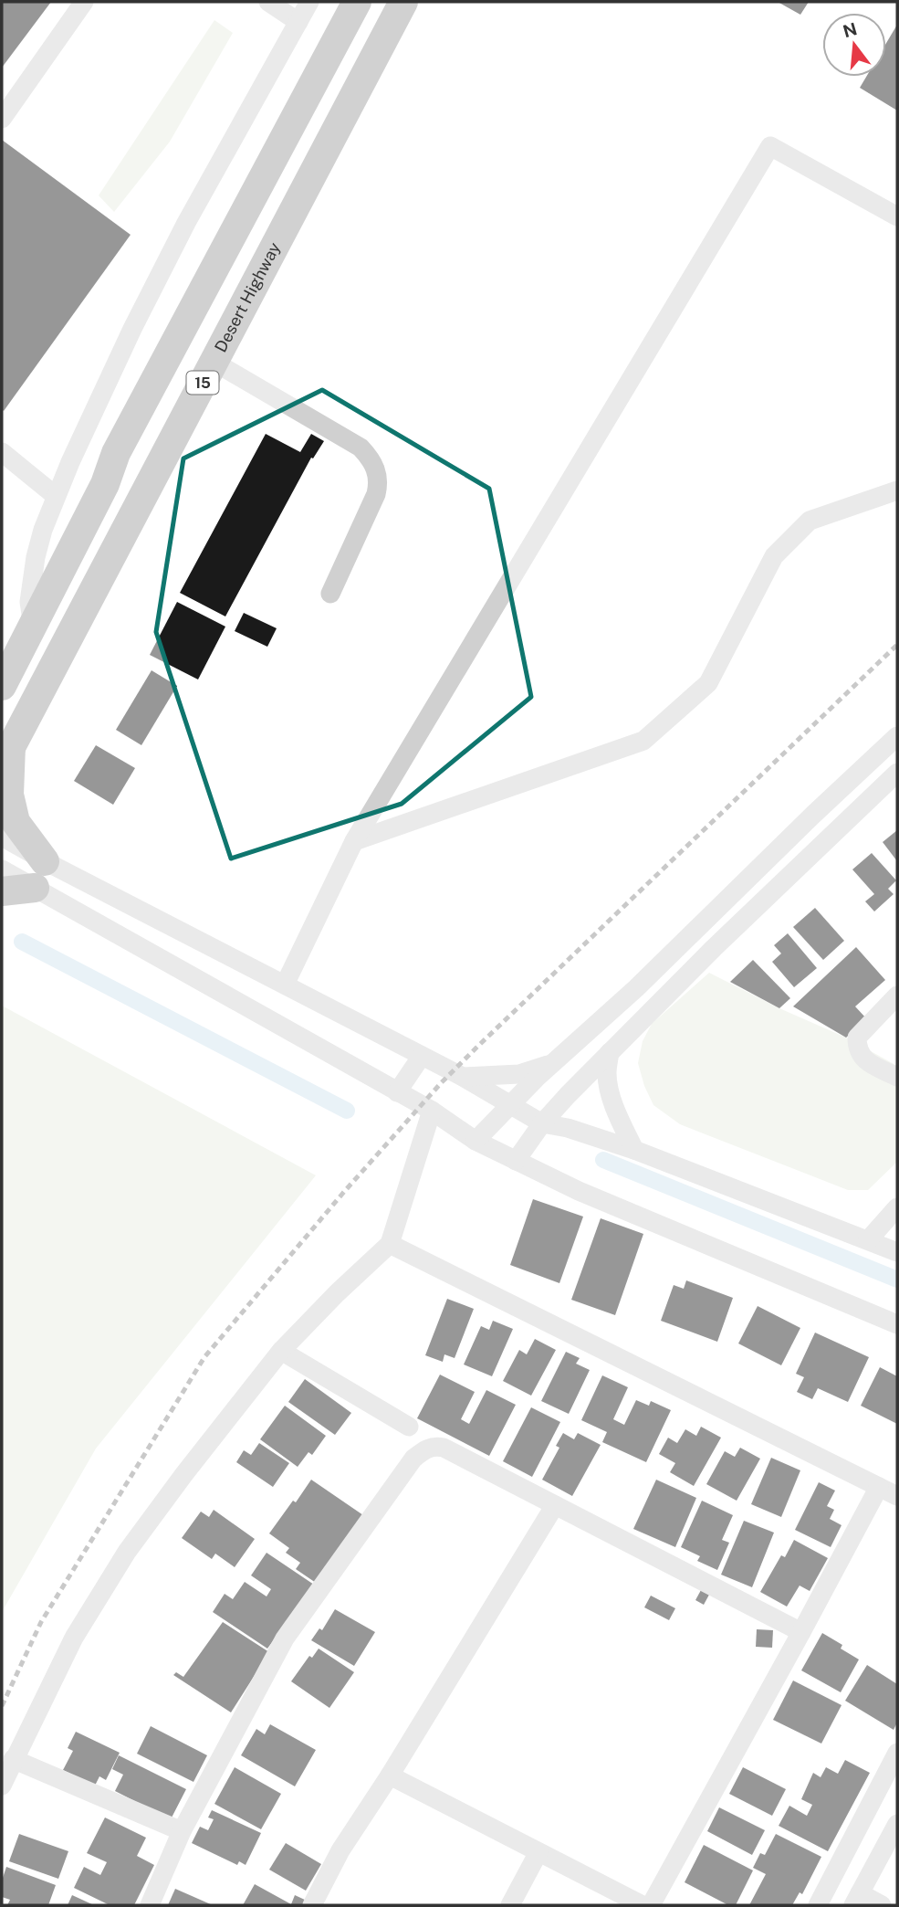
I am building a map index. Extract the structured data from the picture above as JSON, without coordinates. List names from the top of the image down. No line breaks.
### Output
{"streets":{"highway":["Desert Highway","15"]},"north":"top"}
